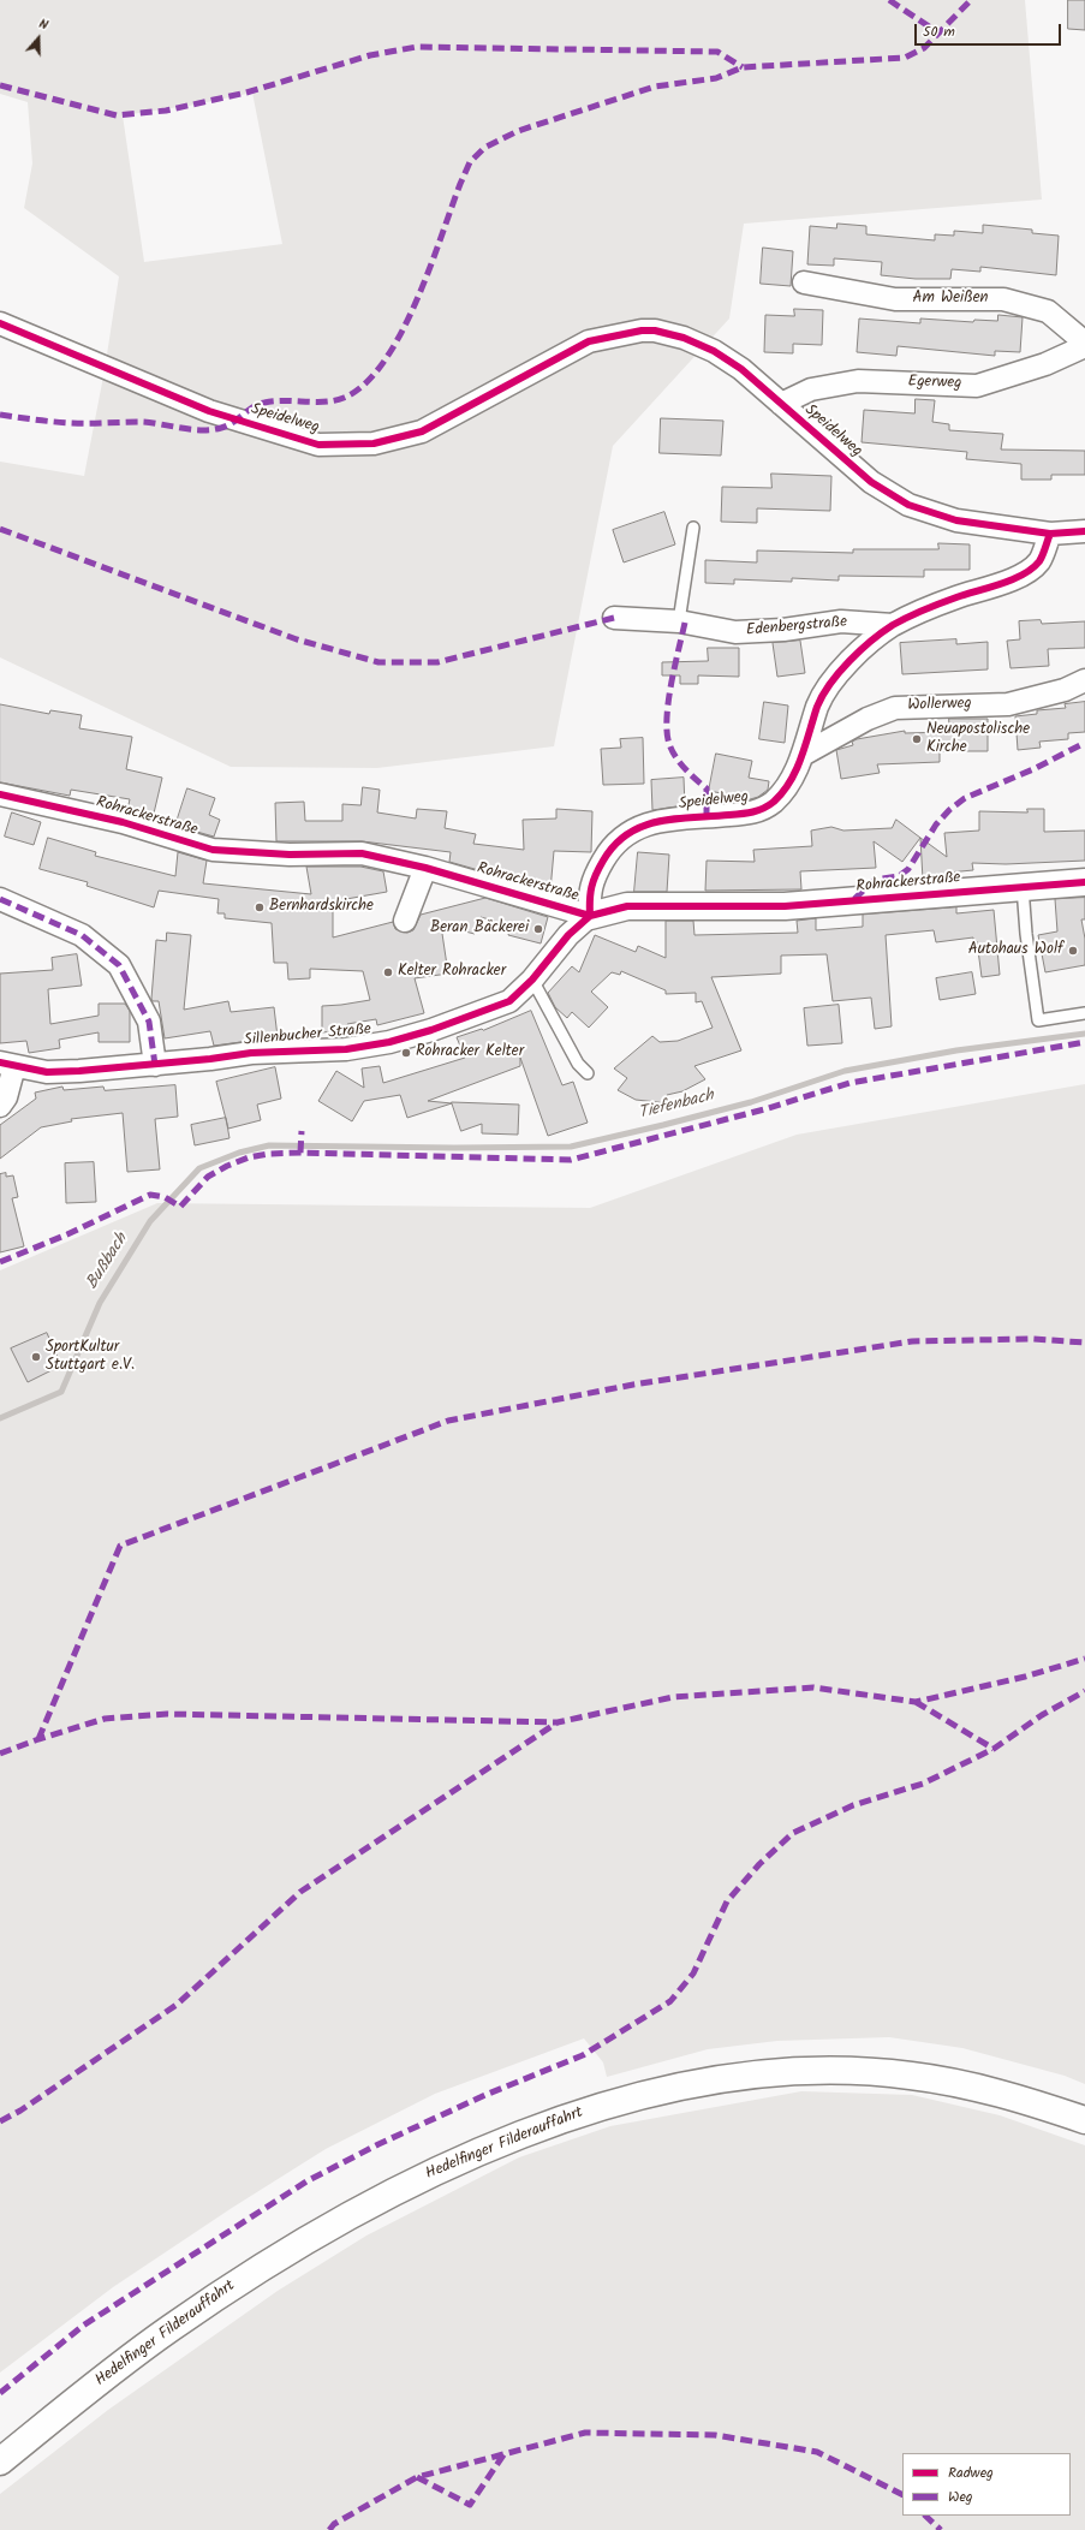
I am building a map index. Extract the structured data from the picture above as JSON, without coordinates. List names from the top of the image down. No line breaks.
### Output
{"streets":{"main road":["Rohrackerstraße","Hedelfinger Filderauffahrt"],"street":["Am Weißen","Egerweg","Speidelweg","Edenbergstraße","Wollerweg","Sillenbucher Straße"]},"crossings":[["Am Weißen","Egerweg"],["Egerweg","Speidelweg"],["Speidelweg","Edenbergstraße"],["Speidelweg","Wollerweg"],["Speidelweg","Rohrackerstraße"],["Speidelweg","Sillenbucher Straße"],["Rohrackerstraße","Sillenbucher Straße"]],"water":["Tiefenbach","Bußbach"],"places":["Neuapostolische Kirche","Bernhardskirche","Beran Bäckerei","Autohaus Wolf","Kelter Rohracker","Rohracker Kelter","SportKultur Stuttgart e.V."],"legend":["Radweg","Weg"],"scale_bar":"50 m","north":"top"}
